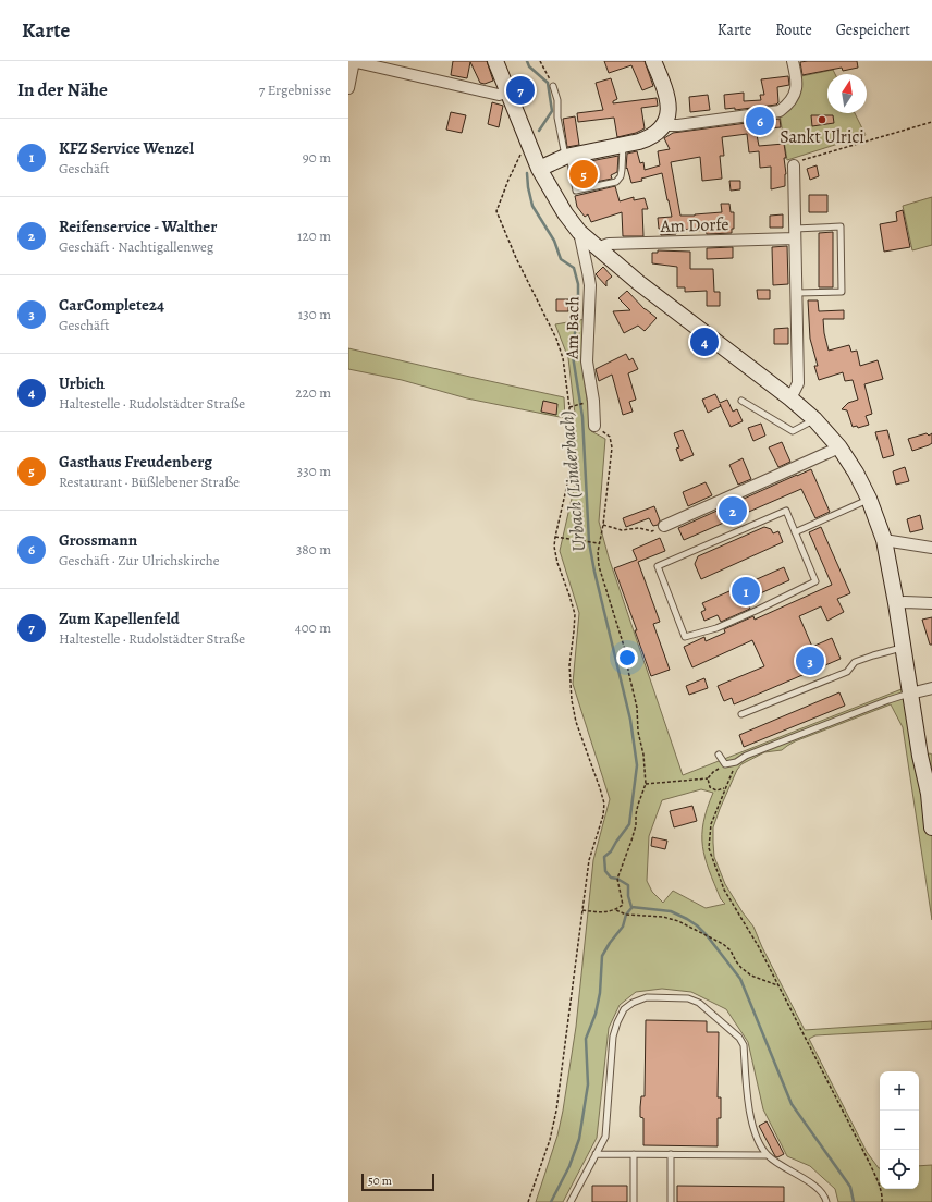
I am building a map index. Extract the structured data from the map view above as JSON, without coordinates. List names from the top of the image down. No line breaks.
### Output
{"streets":{"street":["Am Dorfe","Am Bach"]},"water":["Urbach (Linderbach)"],"places":["Sankt Ulrici"],"scale_bar":"50 m","north":"top","page":{"header":"Karte","nav":["Karte","Route","Gespeichert"],"heading":["In der Nähe","7 Ergebnisse"],"pins":["7","6","5","4","2","1","3"],"list":[{"mark":"1","name":"KFZ Service Wenzel","note":"Geschäft","value":"90 m"},{"mark":"2","name":"Reifenservice - Walther","note":"Geschäft · Nachtigallenweg","value":"120 m"},{"mark":"3","name":"CarComplete24","note":"Geschäft","value":"130 m"},{"mark":"4","name":"Urbich","note":"Haltestelle · Rudolstädter Straße","value":"220 m"},{"mark":"5","name":"Gasthaus Freudenberg","note":"Restaurant · Büßlebener Straße","value":"330 m"},{"mark":"6","name":"Grossmann","note":"Geschäft · Zur Ulrichskirche","value":"380 m"},{"mark":"7","name":"Zum Kapellenfeld","note":"Haltestelle · Rudolstädter Straße","value":"400 m"}],"map_buttons":["+","−"],"scale":"50 m"}}
